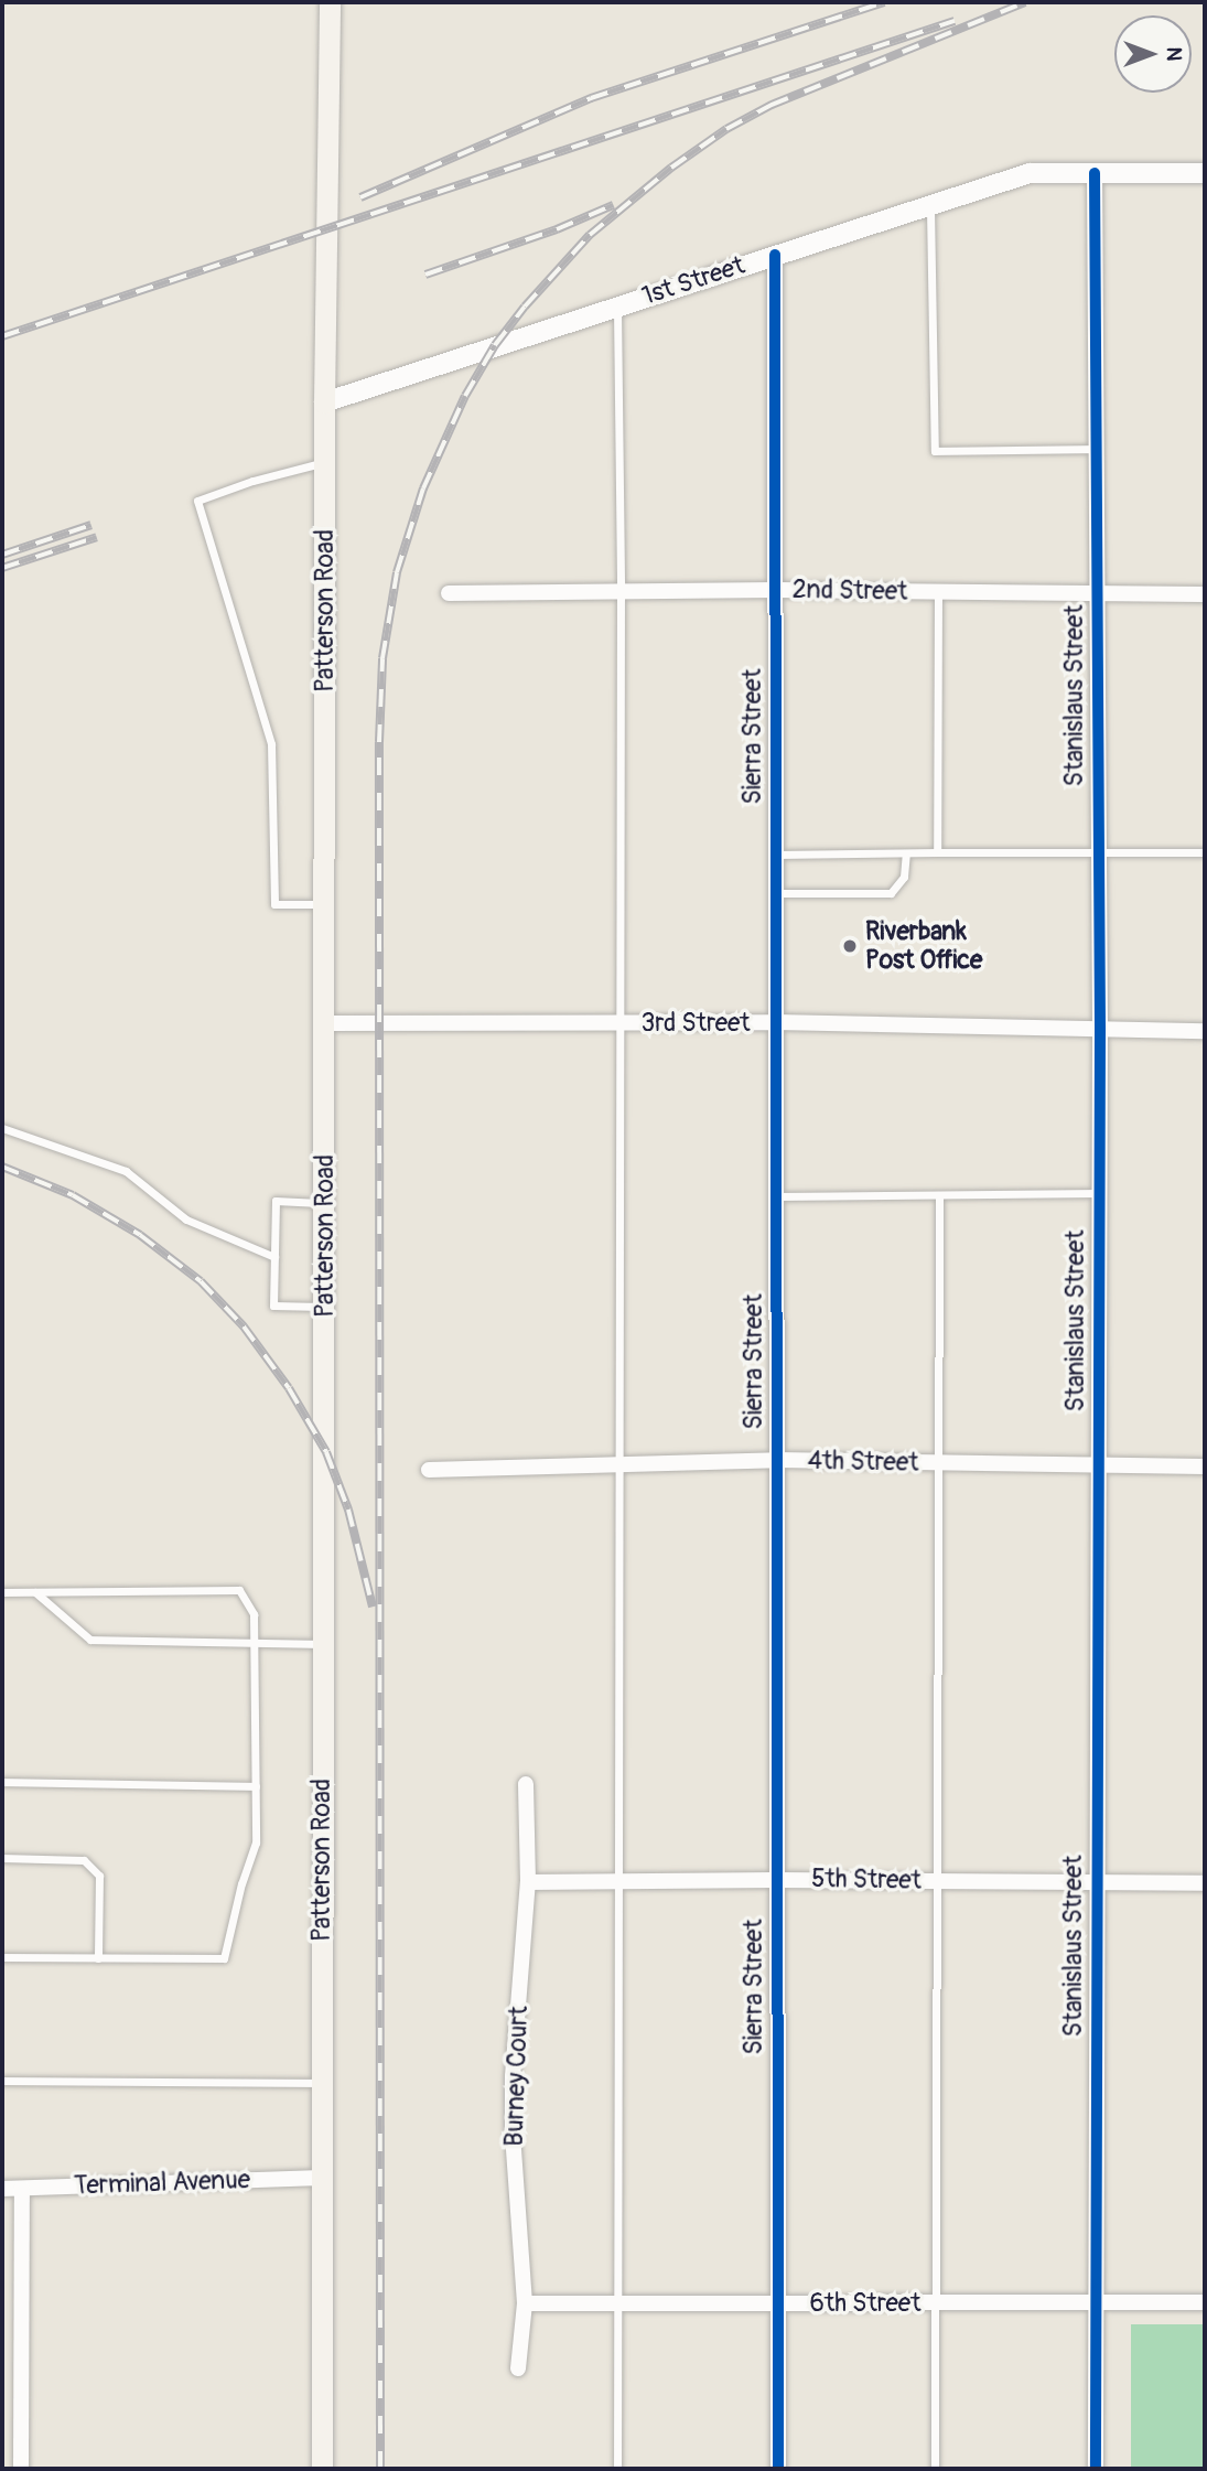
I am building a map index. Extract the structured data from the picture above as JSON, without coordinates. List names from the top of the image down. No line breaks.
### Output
{"streets":{"main road":["Patterson Road"],"street":["1st Street","2nd Street","Stanislaus Street","Sierra Street","3rd Street","4th Street","5th Street","Burney Court","Terminal Avenue","6th Street"]},"crossings":[["1st Street","Patterson Road"],["1st Street","Stanislaus Street"],["1st Street","Sierra Street"],["2nd Street","Stanislaus Street"],["2nd Street","Sierra Street"],["Patterson Road","3rd Street"],["Patterson Road","Terminal Avenue"],["Stanislaus Street","3rd Street"],["Stanislaus Street","4th Street"],["Stanislaus Street","5th Street"],["Stanislaus Street","6th Street"],["Sierra Street","3rd Street"],["Sierra Street","4th Street"],["Sierra Street","5th Street"],["Sierra Street","6th Street"],["5th Street","Burney Court"],["Burney Court","6th Street"]],"places":["Riverbank Post Office"],"north":"right"}
